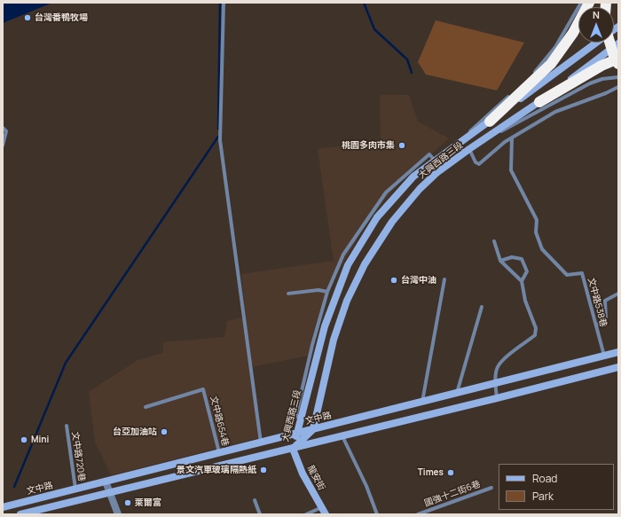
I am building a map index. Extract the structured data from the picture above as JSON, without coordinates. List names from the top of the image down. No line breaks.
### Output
{"streets":{"street":["大興西路三段","文中路","龍安街"],"lane":["文中路538巷","文中路654巷","文中路720巷","國強十二街6巷"]},"crossings":[["大興西路三段","文中路"],["大興西路三段","龍安街"],["文中路538巷","文中路"],["文中路","文中路654巷"],["文中路","文中路720巷"]],"places":["台灣番鴨牧場","桃園多肉市集","台灣中油","台亞加油站","Mini","景文汽車玻璃隔熱紙","Times","萊爾富"],"legend":["Road","Park"],"north":"top"}
